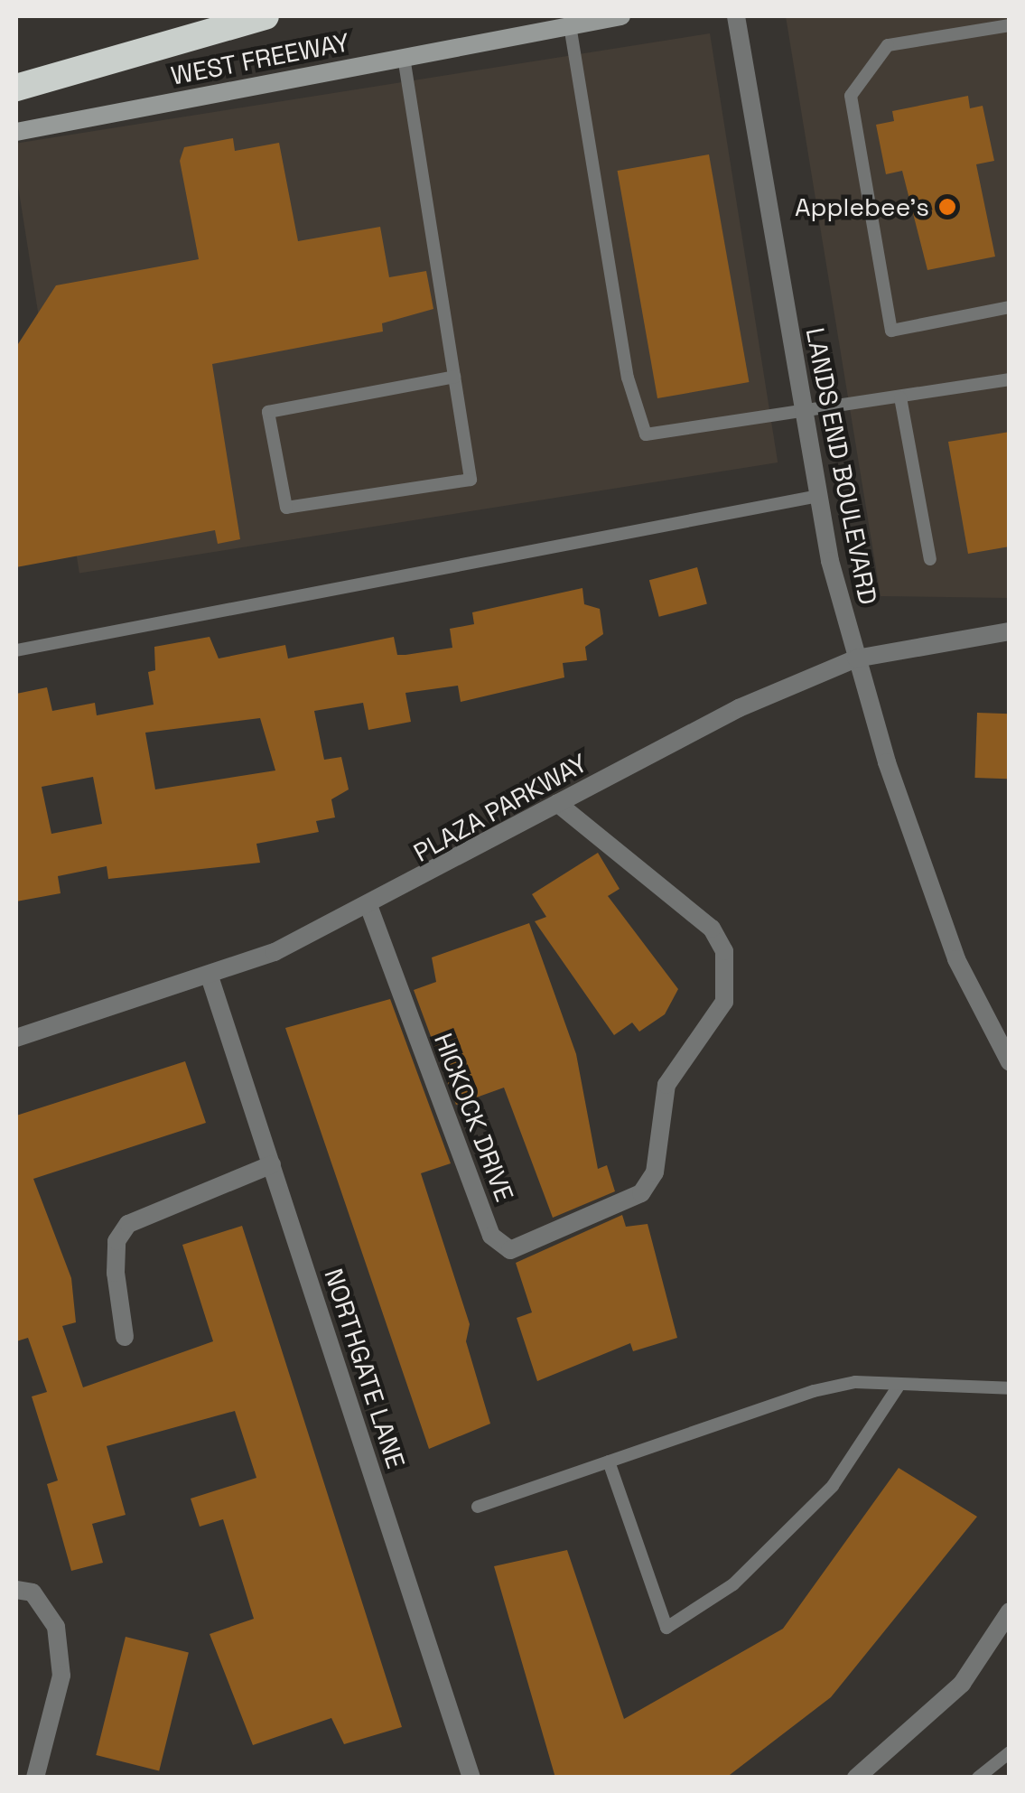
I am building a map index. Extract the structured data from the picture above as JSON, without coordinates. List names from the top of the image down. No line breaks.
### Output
{"streets":{"main road":["WEST FREEWAY"],"street":["LANDS END BOULEVARD","PLAZA PARKWAY","HICKOCK DRIVE","NORTHGATE LANE"]},"crossings":[["LANDS END BOULEVARD","PLAZA PARKWAY"],["PLAZA PARKWAY","HICKOCK DRIVE"],["PLAZA PARKWAY","NORTHGATE LANE"]],"places":["Applebee's"]}
